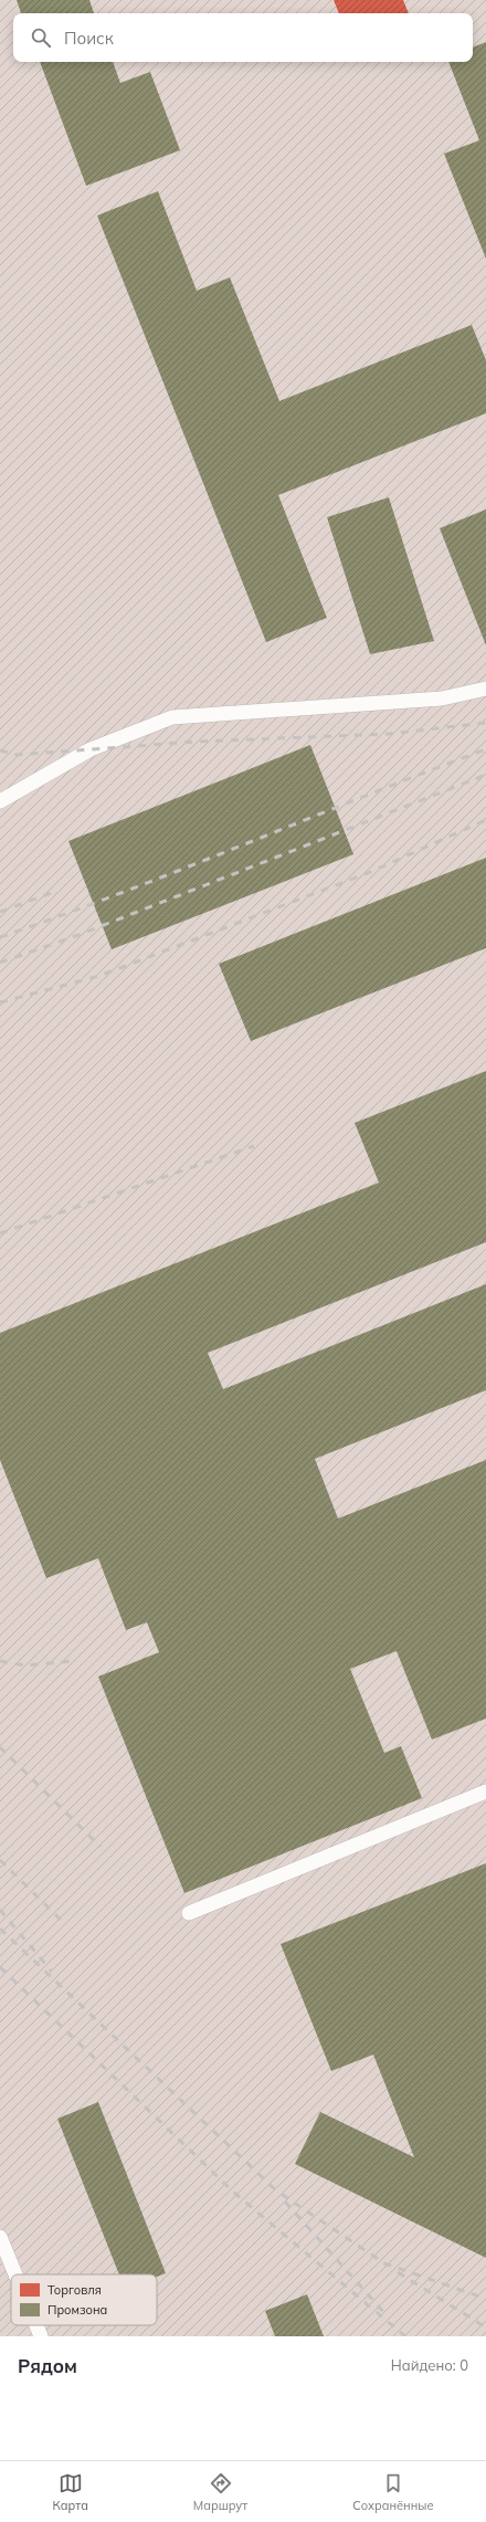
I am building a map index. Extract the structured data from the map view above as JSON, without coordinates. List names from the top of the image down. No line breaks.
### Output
{"legend":["Торговля","Промзона"],"page":{"search":"Поиск","heading":["Рядом","Найдено: 0"],"nav":["Карта","Маршрут","Сохранённые"]}}
